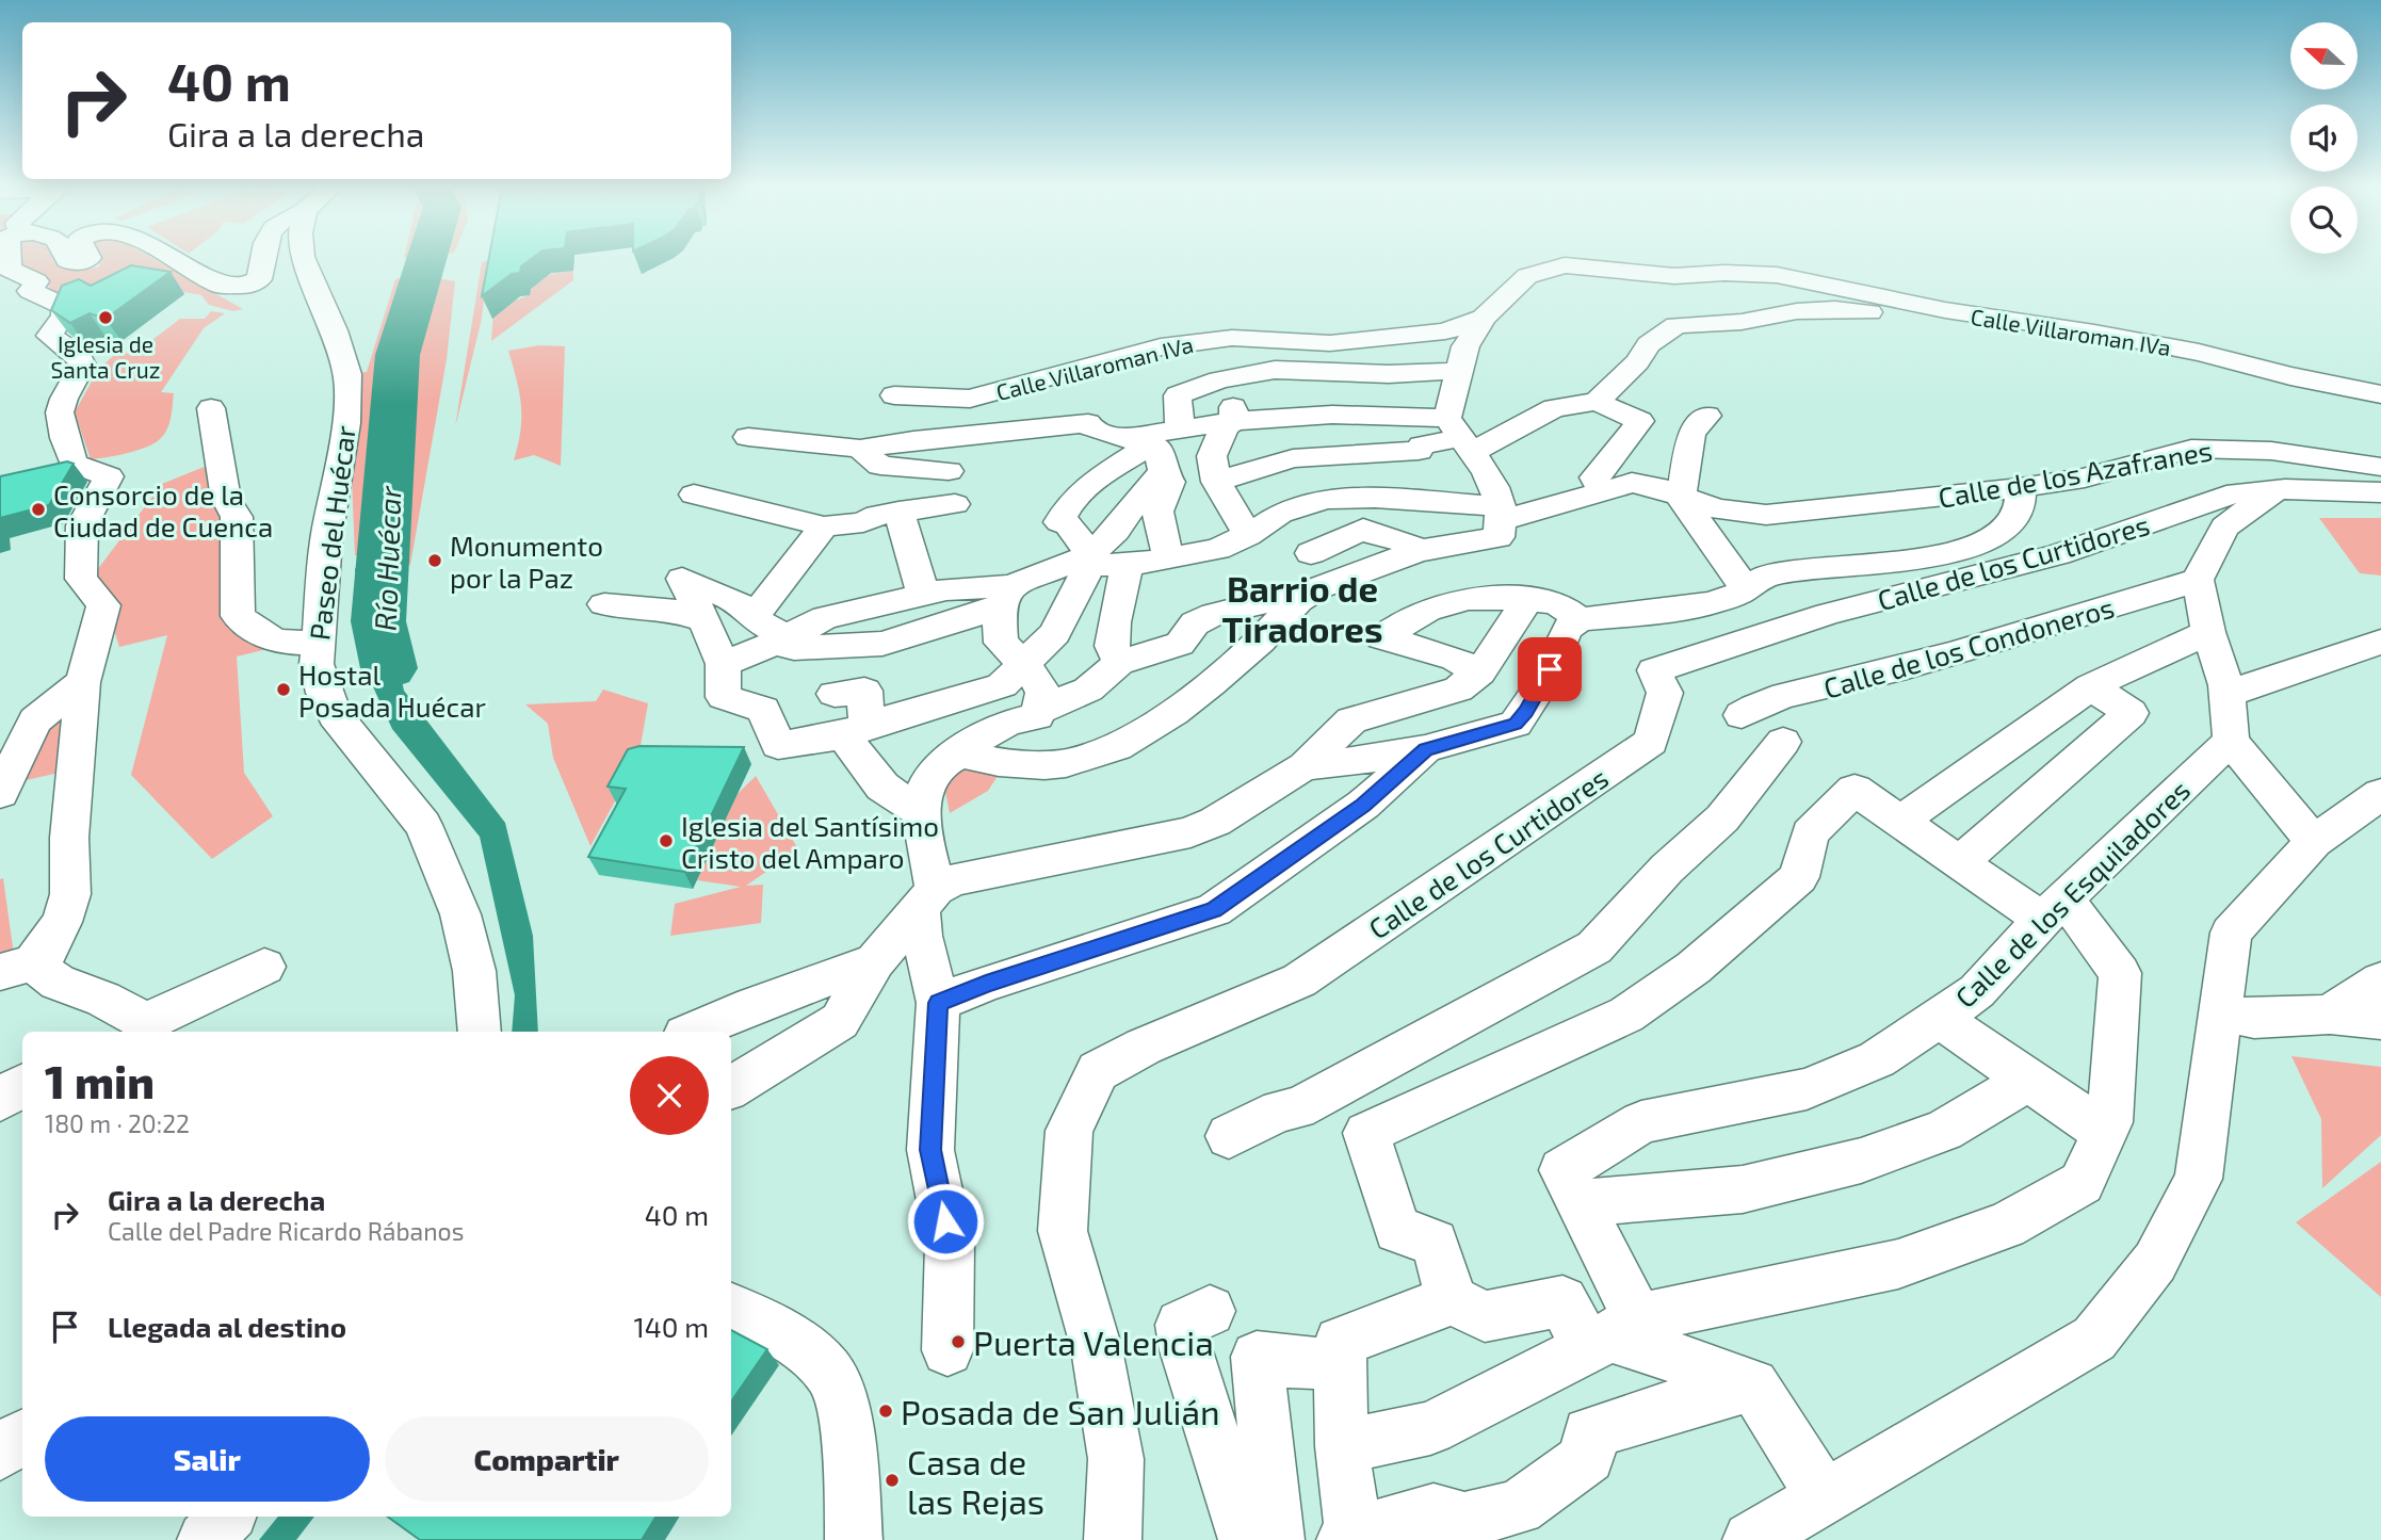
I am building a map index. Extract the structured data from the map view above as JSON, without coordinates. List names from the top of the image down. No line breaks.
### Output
{"streets":{"street":["Calle Villaroman IVa","Calle de los Azafranes","Paseo del Huécar","Calle de los Curtidores","Calle de los Condoneros","Calle de los Esquiladores"]},"districts":["Barrio de Tiradores"],"water":["Río Huécar"],"places":["Iglesia de Santa Cruz","Consorcio de la Ciudad de Cuenca","Monumento por la Paz","Hostal Posada Huécar","Iglesia del Santísimo Cristo del Amparo","Puerta Valencia","Posada de San Julián","Casa de las Rejas"],"north":"left","page":{"turn":["40 m","Gira a la derecha"],"heading":["1 min","180 m · 20:22"],"list":[{"name":"Gira a la derecha","note":"Calle del Padre Ricardo Rábanos","value":"40 m"},{"name":"Llegada al destino","value":"140 m"}],"buttons":["Salir","Compartir"]}}
